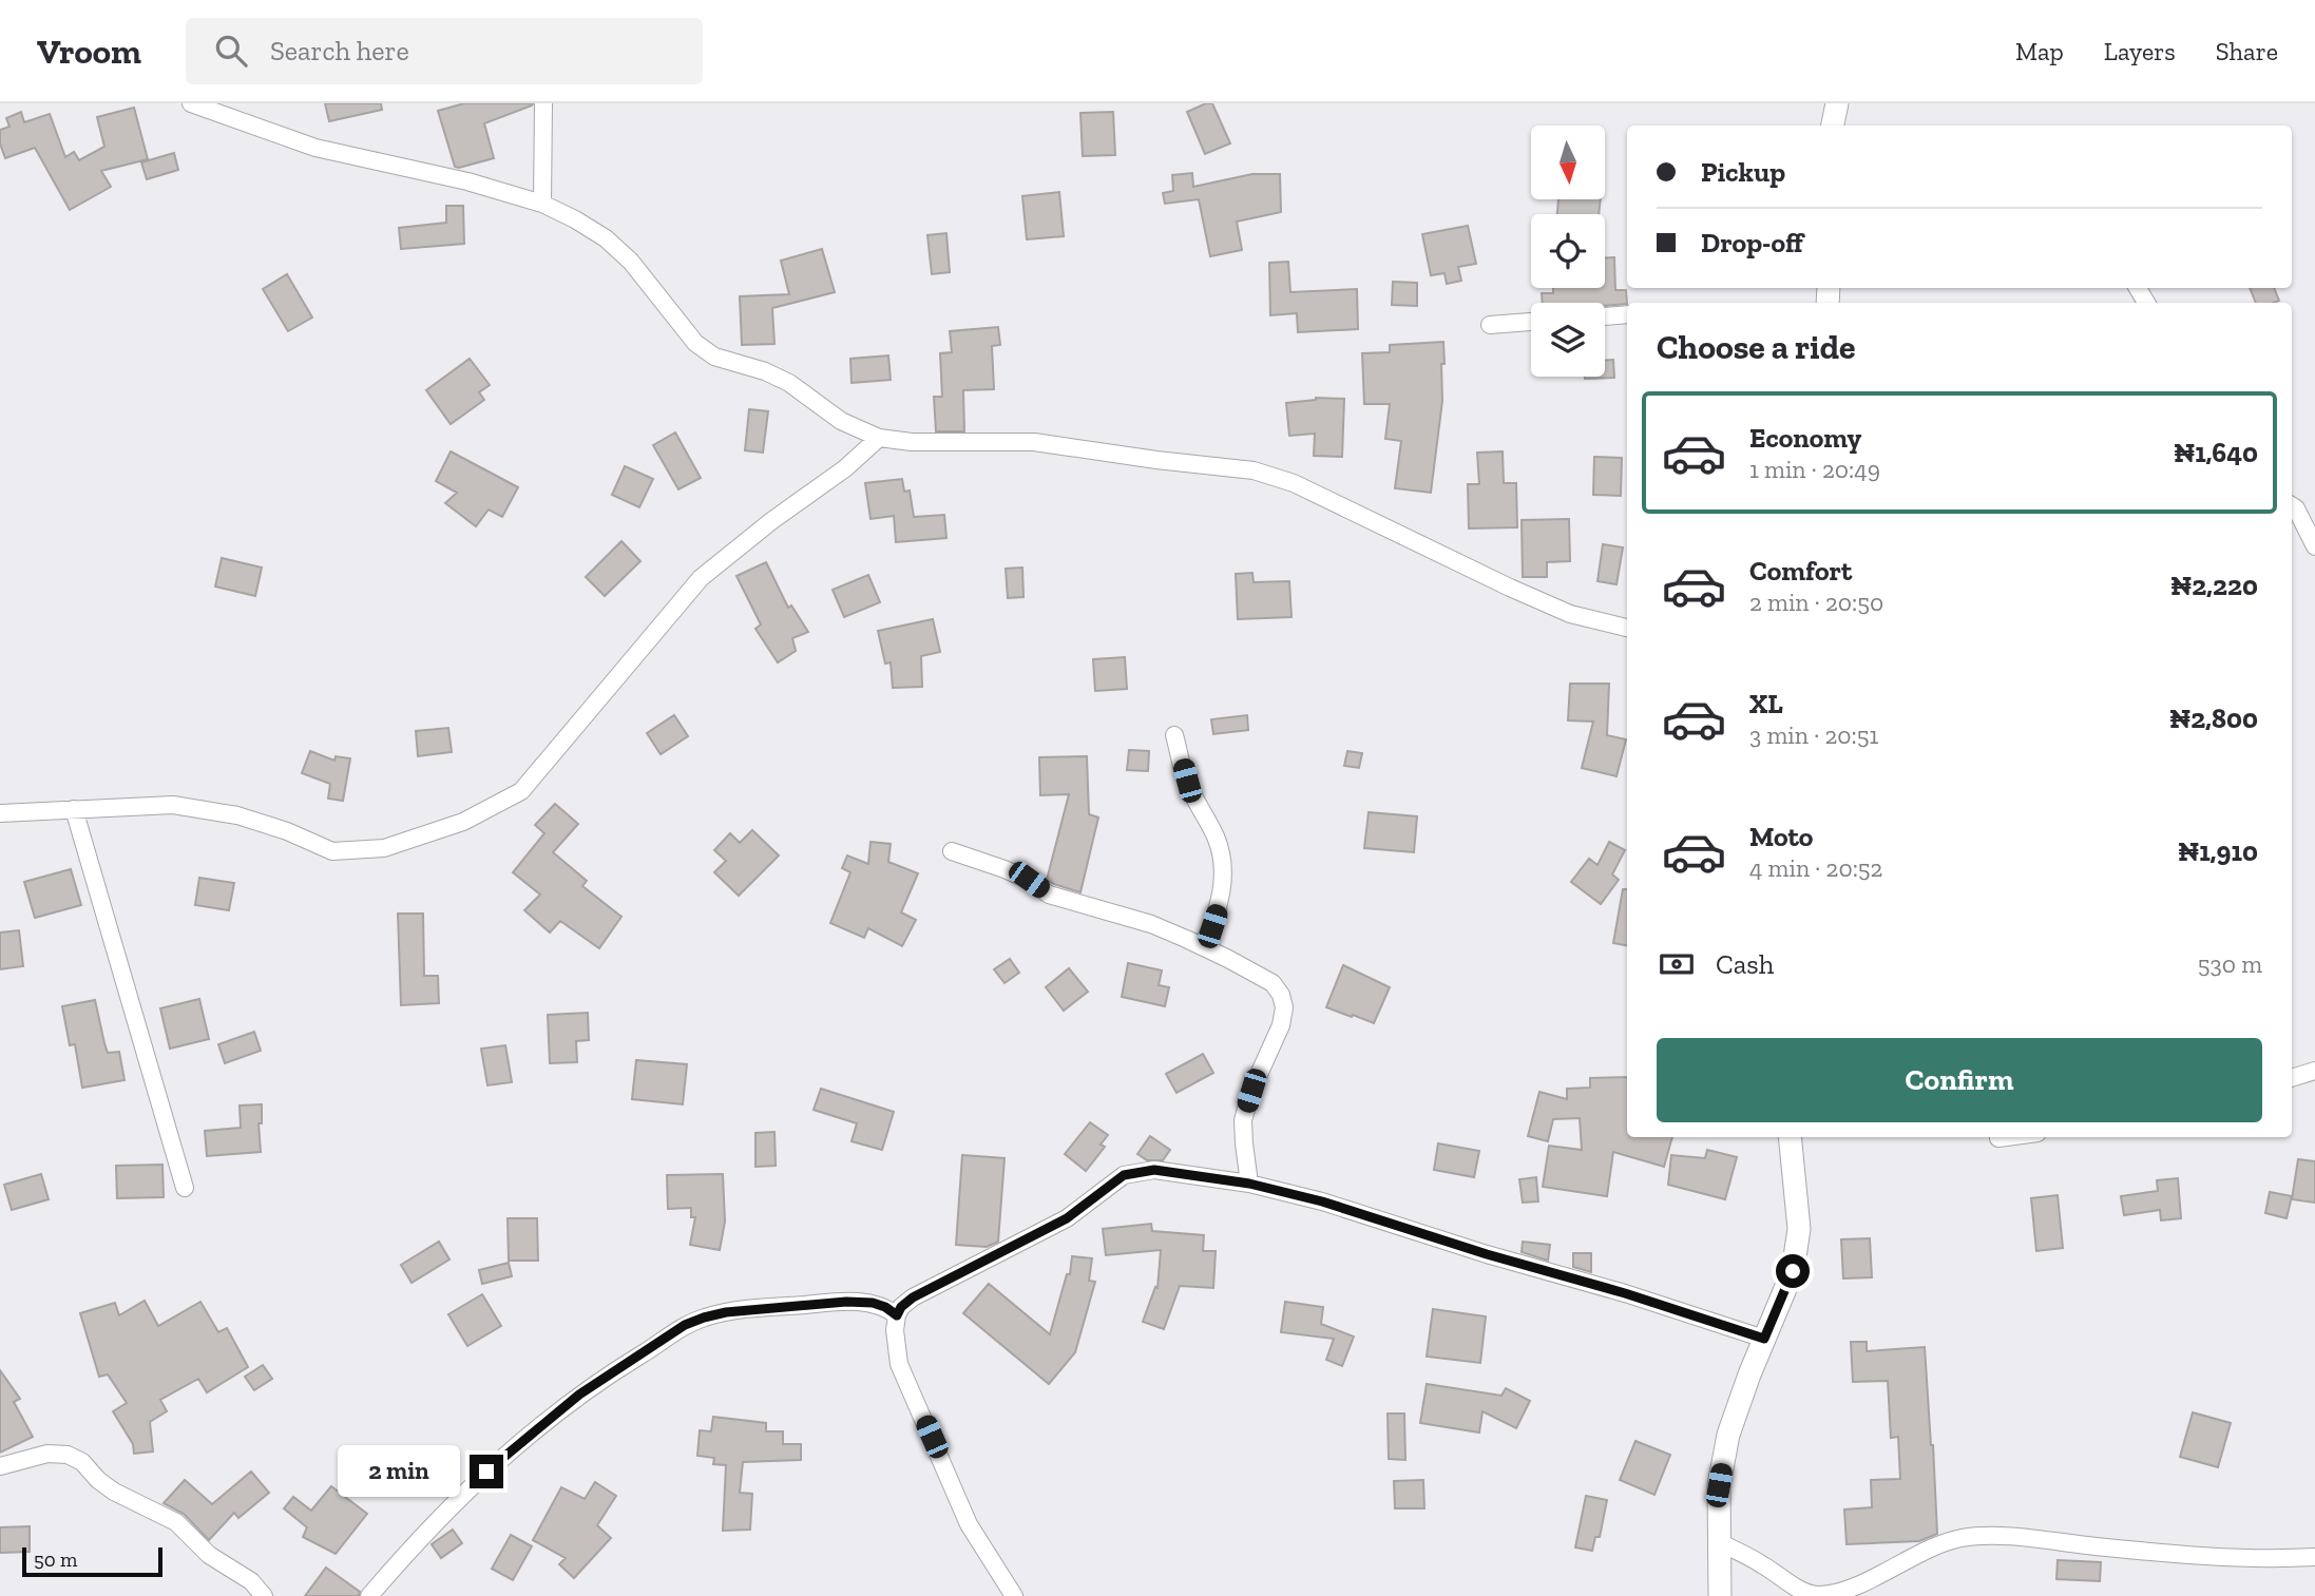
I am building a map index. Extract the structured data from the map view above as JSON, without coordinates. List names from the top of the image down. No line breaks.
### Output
{"scale_bar":"50 m","north":"bottom","page":{"header":"Vroom","search":"Search here","nav":["Map","Layers","Share"],"banner":["Pickup","Drop-off"],"heading":"Choose a ride","list":[{"name":"Economy","note":"1 min · 20:49","value":"₦1,640"},{"name":"Comfort","note":"2 min · 20:50","value":"₦2,220"},{"name":"XL","note":"3 min · 20:51","value":"₦2,800"},{"name":"Moto","note":"4 min · 20:52","value":"₦1,910"}],"pay":["Cash","530 m"],"buttons":"Confirm","bubble":"2 min","scale":"50 m"}}
